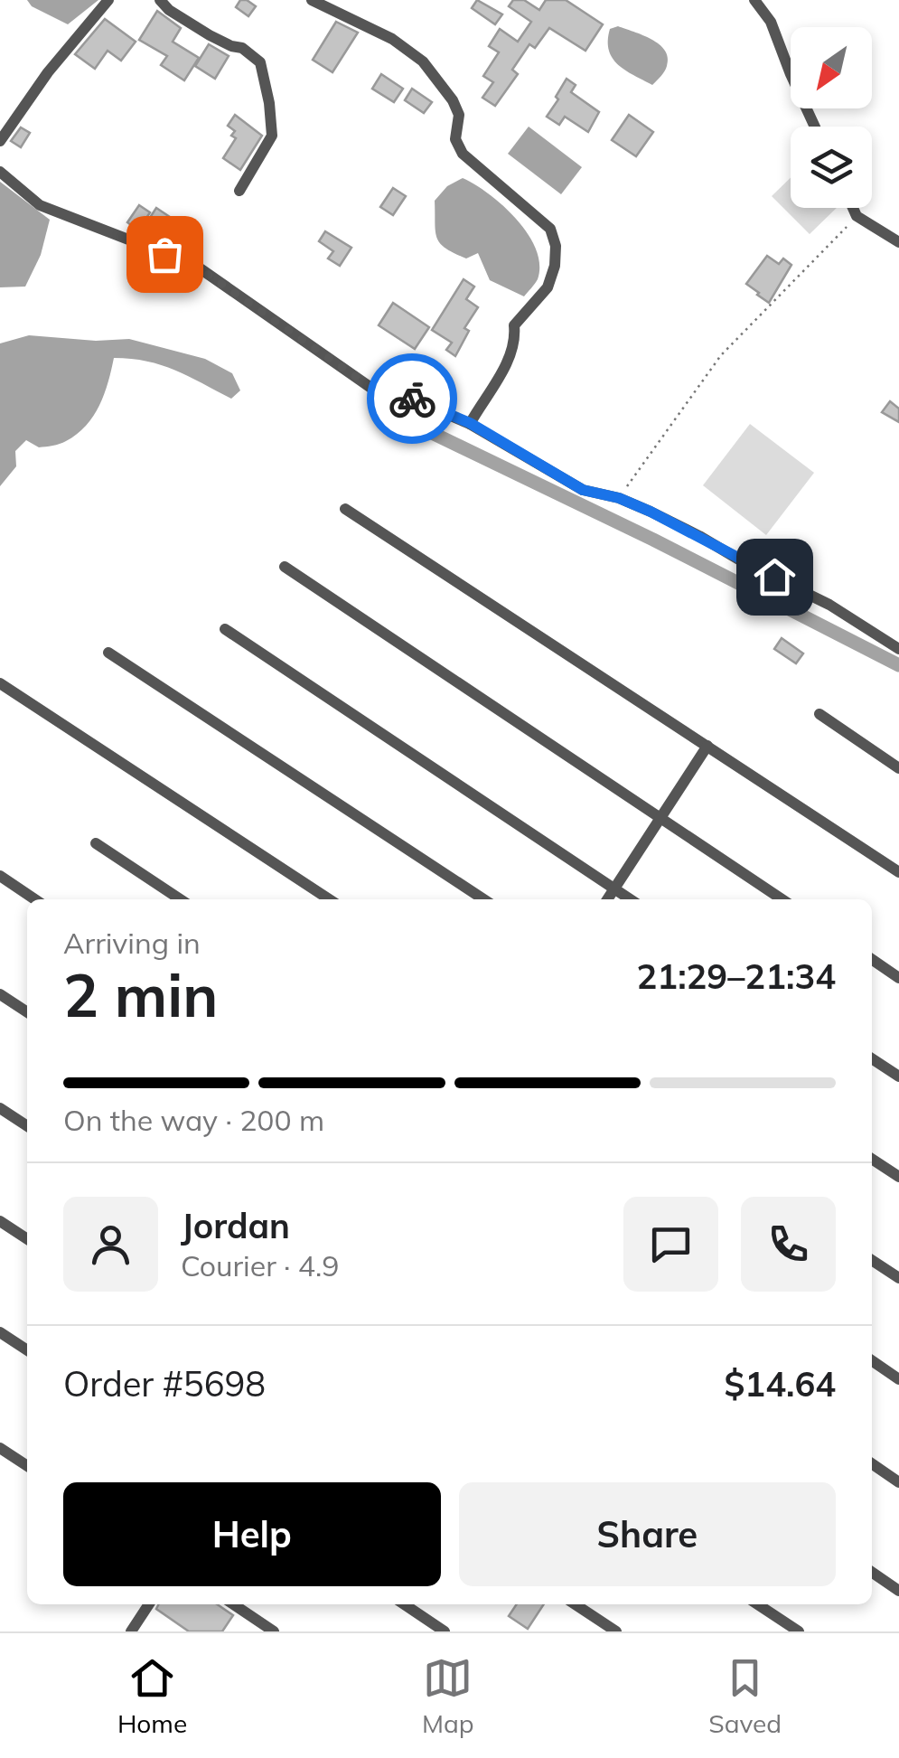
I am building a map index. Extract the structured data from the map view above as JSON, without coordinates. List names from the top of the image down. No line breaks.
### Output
{"north":"bottom left","page":{"heading":["2 min","Arriving in","21:29–21:34"],"panel":["Jordan","Courier · 4.9","Order #5698","$14.64"],"bar":"On the way · 200 m","buttons":["Help","Share"],"tabs":["Home","Map","Saved"]}}
